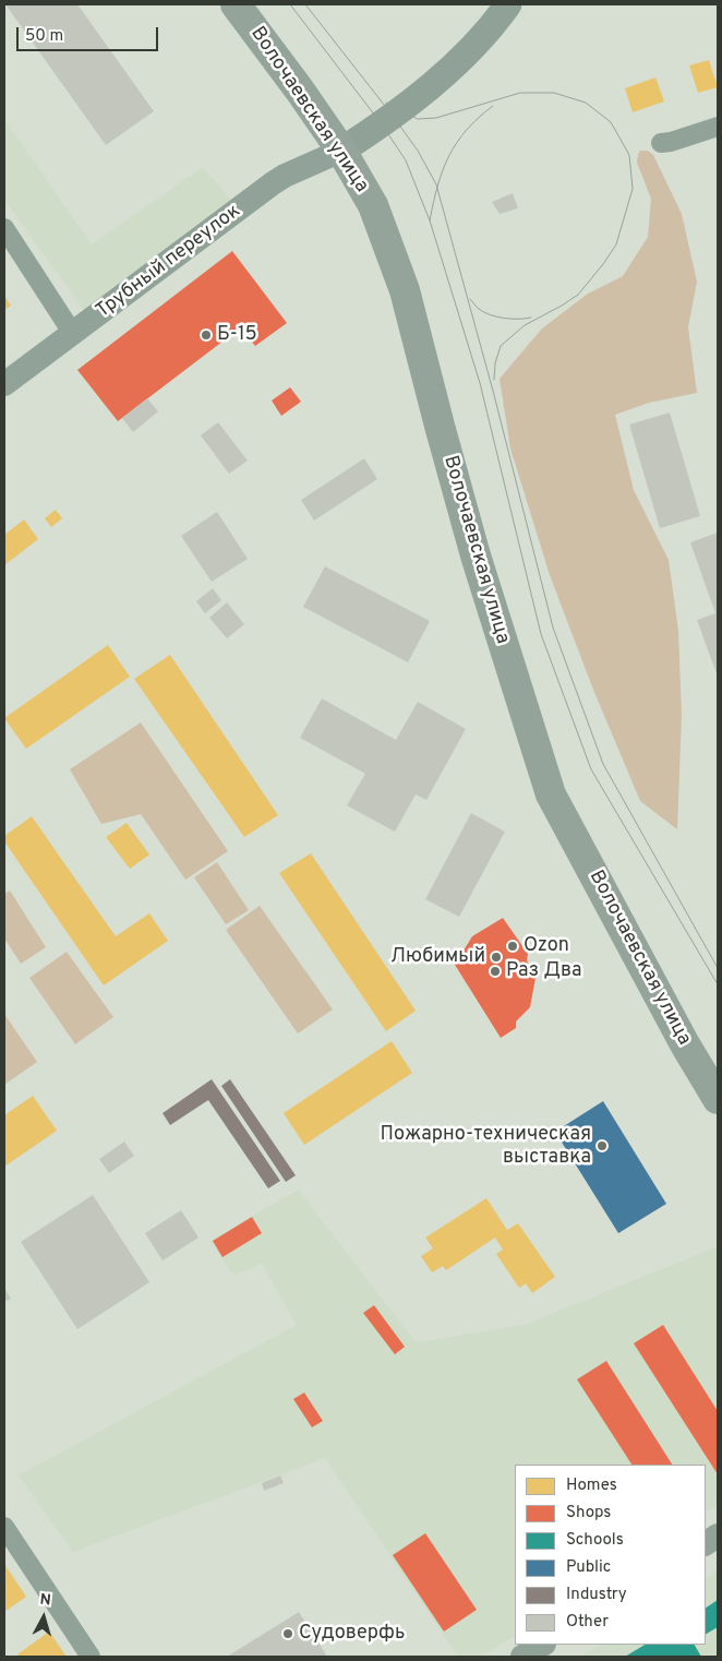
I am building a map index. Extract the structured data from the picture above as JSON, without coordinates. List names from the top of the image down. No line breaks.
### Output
{"streets":{"main road":["Волочаевская улица"],"street":["Трубный переулок"]},"crossings":[["Волочаевская улица","Трубный переулок"]],"places":["Б-15","Ozon","Любимый","Раз Два","Пожарно-техническая выставка","Судоверфь"],"legend":["Homes","Shops","Schools","Public","Industry","Other"],"scale_bar":"50 m","north":"top"}
